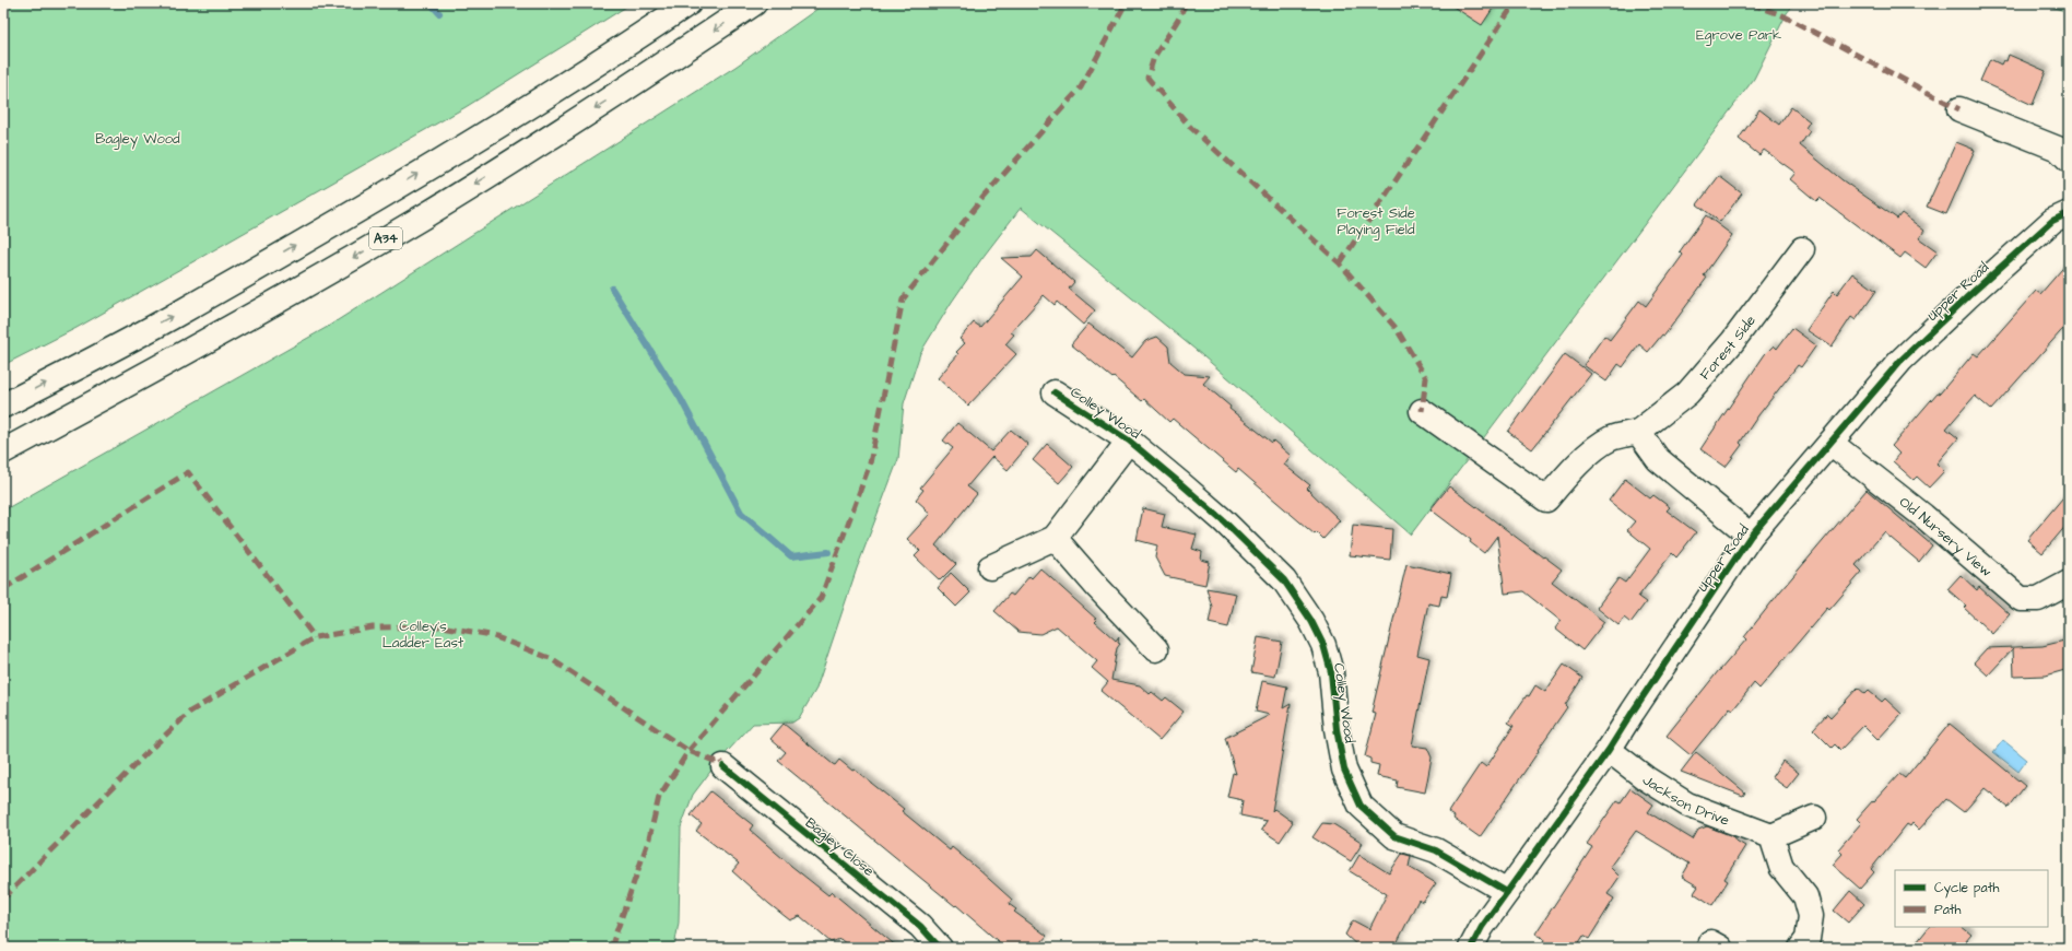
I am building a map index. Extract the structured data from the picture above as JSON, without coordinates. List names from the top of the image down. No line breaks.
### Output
{"streets":{"main road":["A34","Upper Road","Forest Side","Colley Wood","Old Nursery View","Jackson Drive","Bagley Close"]},"crossings":[["Upper Road","Colley Wood"],["Upper Road","Old Nursery View"],["Upper Road","Jackson Drive"]],"parks":["Egrove Park","Bagley Wood","Forest Side Playing Field","Colley's Ladder East"],"legend":["Cycle path","Path"]}
